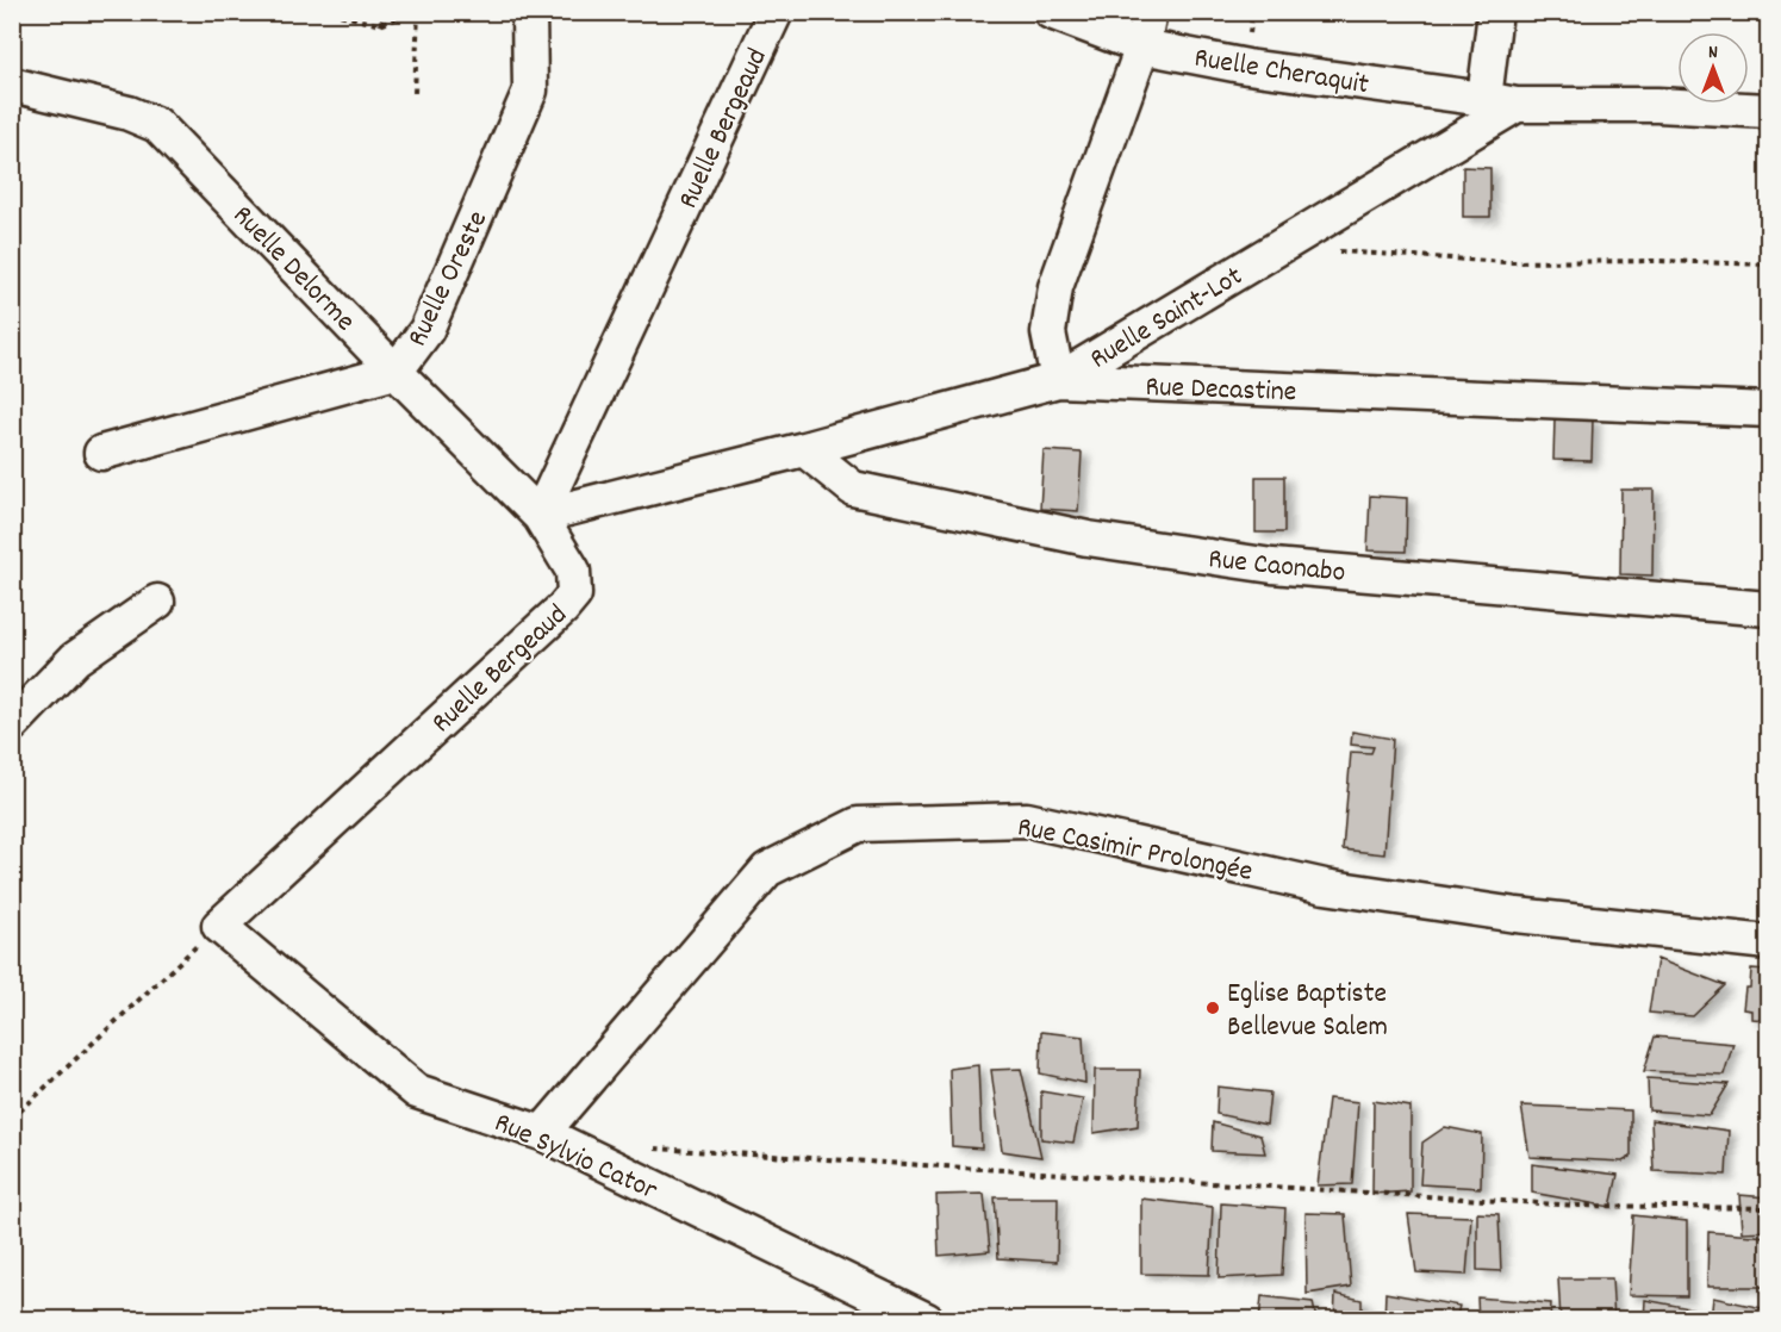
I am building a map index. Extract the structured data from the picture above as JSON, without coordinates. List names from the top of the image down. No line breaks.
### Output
{"streets":{"street":["Ruelle Cheraquit","Ruelle Bergeaud","Ruelle Delorme","Ruelle Oreste","Ruelle Saint-Lot","Rue Decastine","Rue Caonabo","Rue Casimir Prolongée","Rue Sylvio Cator"]},"crossings":[["Ruelle Cheraquit","Ruelle Saint-Lot"],["Ruelle Bergeaud","Ruelle Delorme"],["Ruelle Bergeaud","Ruelle Saint-Lot"],["Ruelle Bergeaud","Rue Sylvio Cator"],["Ruelle Delorme","Ruelle Oreste"],["Ruelle Delorme","Ruelle Saint-Lot"],["Ruelle Saint-Lot","Rue Decastine"],["Ruelle Saint-Lot","Rue Caonabo"],["Rue Casimir Prolongée","Rue Sylvio Cator"]],"places":["Eglise Baptiste Bellevue Salem"],"north":"top"}
